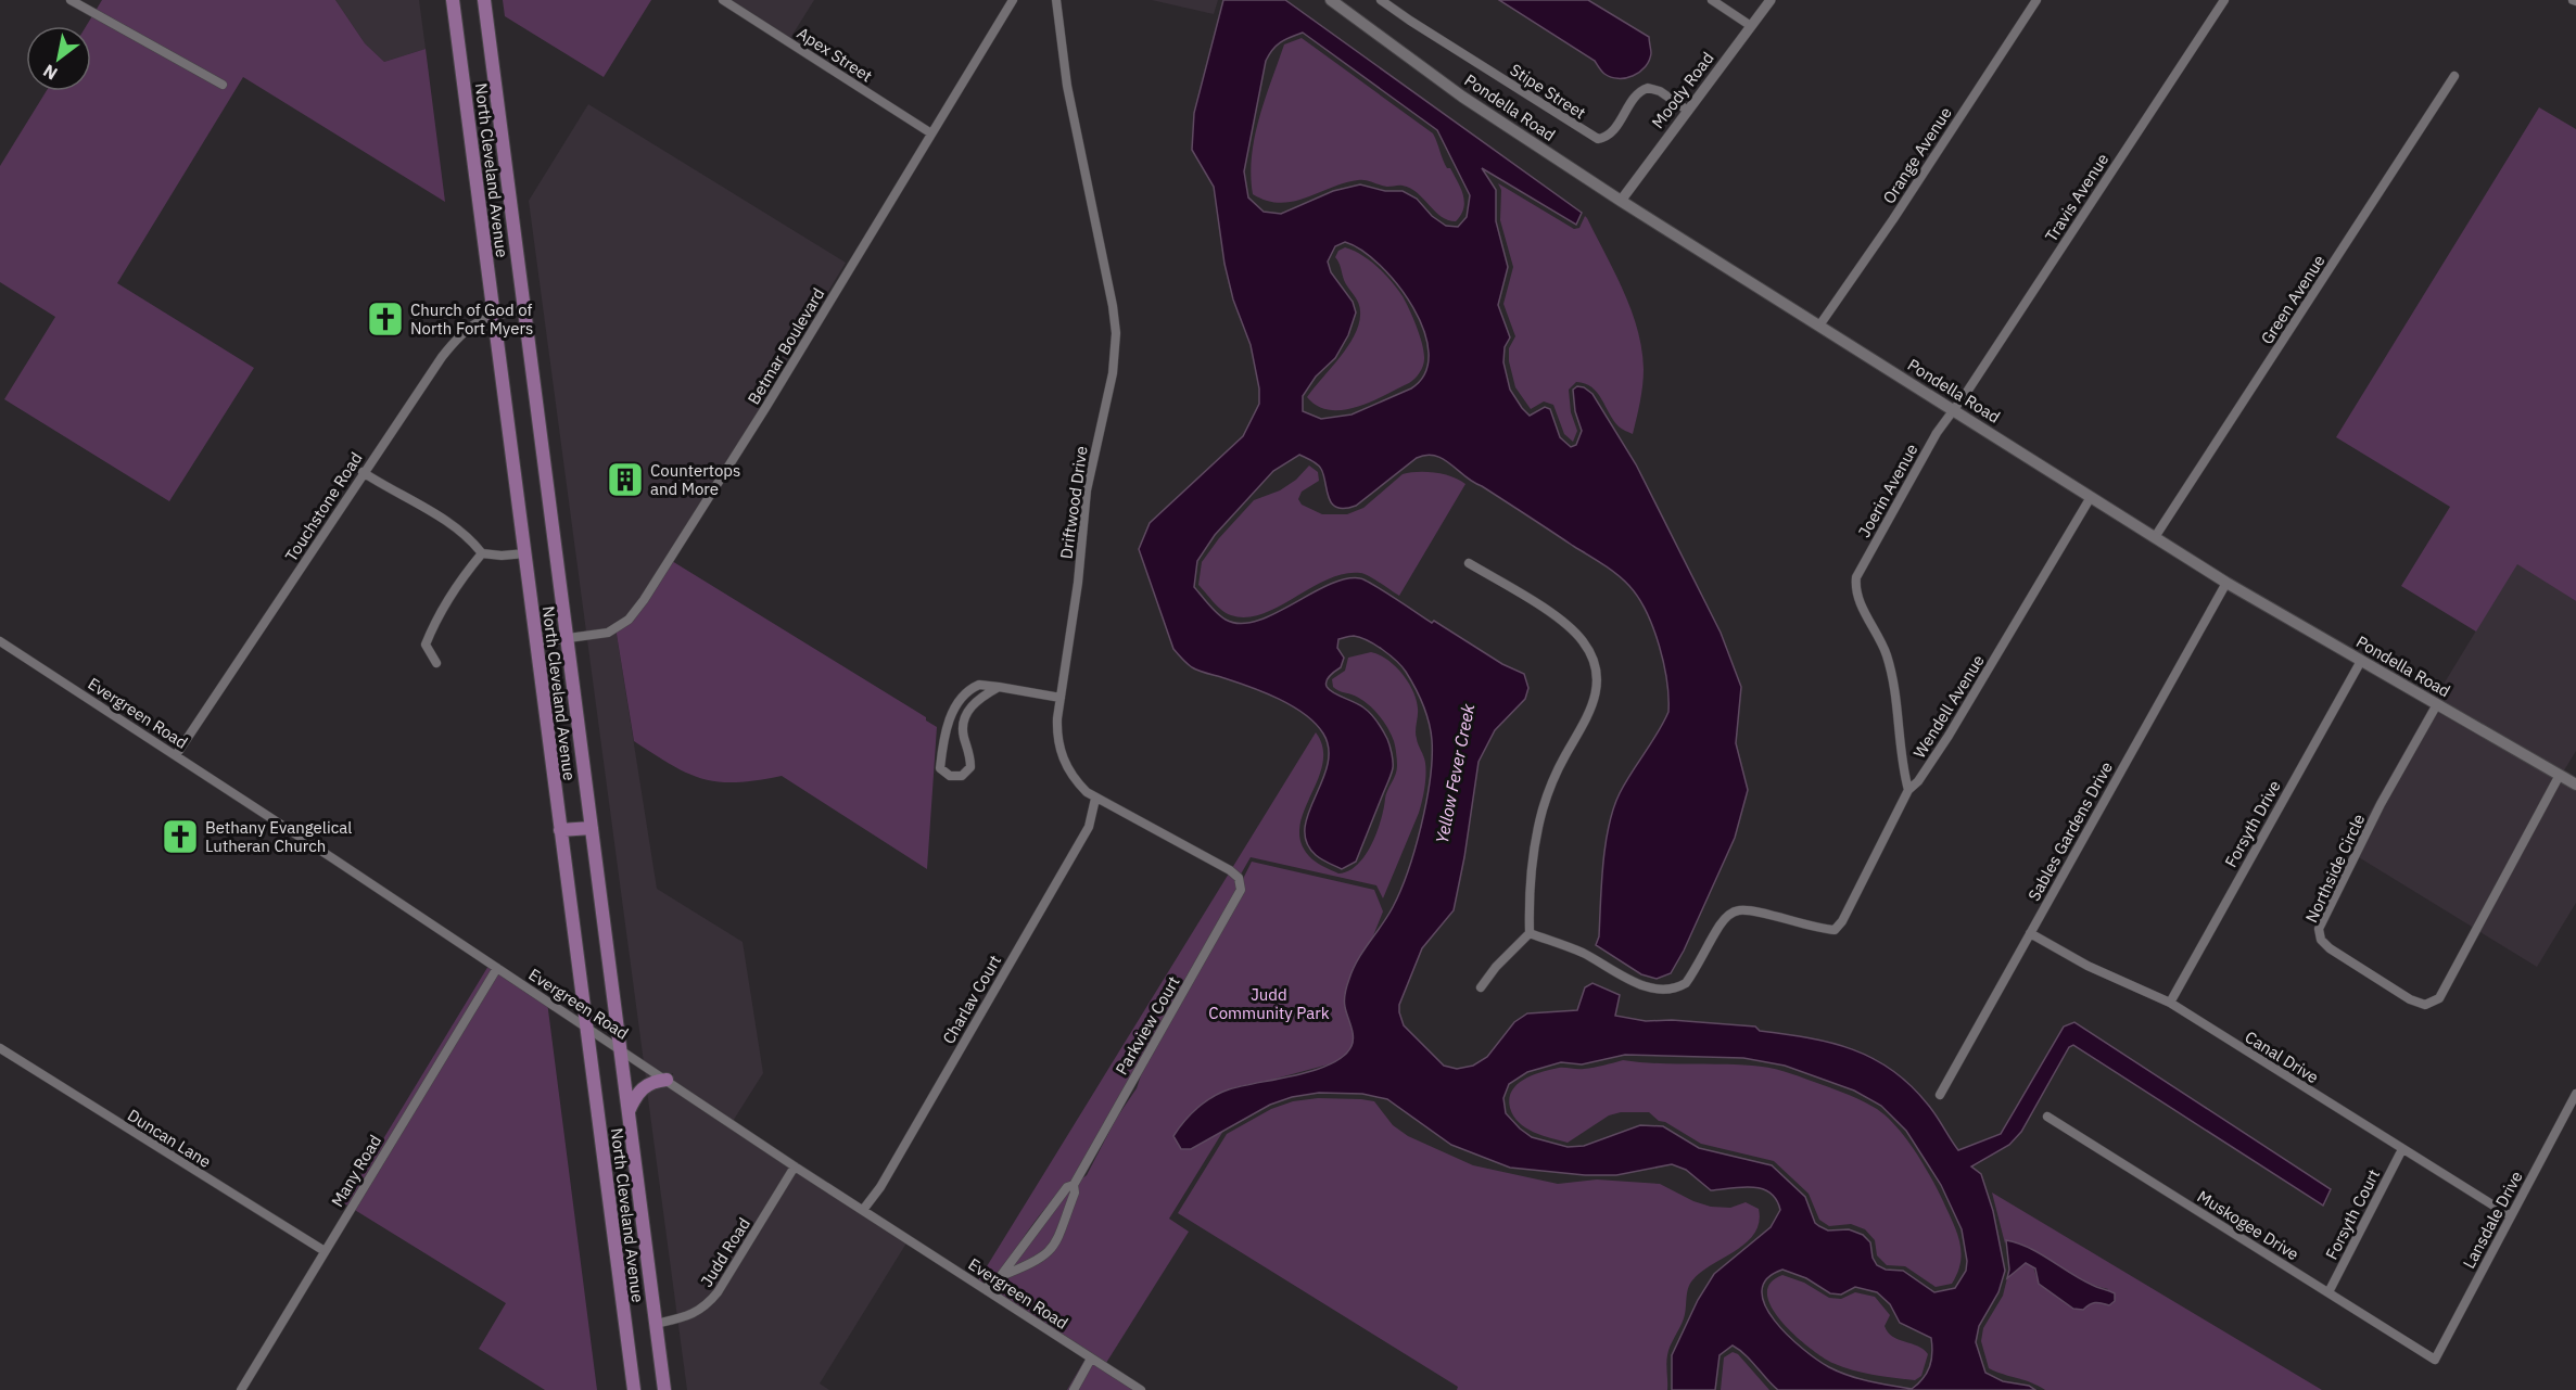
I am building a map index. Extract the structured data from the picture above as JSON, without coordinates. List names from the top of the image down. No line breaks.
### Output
{"streets":{"main road":["Pondella Road","North Cleveland Avenue"],"street":["Apex Street","Moody Road","Stipe Street","Orange Avenue","Travis Avenue","Green Avenue","Betmar Boulevard","Joerin Avenue","Driftwood Drive","Touchstone Road","Wendell Avenue","Evergreen Road","Forsyth Drive","Sables Gardens Drive","Northside Circle","Charlav Court","Parkview Court","Canal Drive","Duncan Lane","Many Road","Forsyth Court","Lansdale Drive","Muskogee Drive","Judd Road"]},"crossings":[["Apex Street","Betmar Boulevard"],["Moody Road","Stipe Street"],["Moody Road","Pondella Road"],["Pondella Road","Orange Avenue"],["Pondella Road","Travis Avenue"],["Pondella Road","Green Avenue"],["Pondella Road","Joerin Avenue"],["Pondella Road","Wendell Avenue"],["Pondella Road","Forsyth Drive"],["Pondella Road","Sables Gardens Drive"],["Pondella Road","Northside Circle"],["North Cleveland Avenue","Betmar Boulevard"],["North Cleveland Avenue","Touchstone Road"],["North Cleveland Avenue","Evergreen Road"],["North Cleveland Avenue","Judd Road"],["Travis Avenue","Joerin Avenue"],["Joerin Avenue","Wendell Avenue"],["Driftwood Drive","Charlav Court"],["Driftwood Drive","Parkview Court"],["Touchstone Road","Evergreen Road"],["Evergreen Road","Charlav Court"],["Evergreen Road","Parkview Court"],["Evergreen Road","Many Road"],["Evergreen Road","Judd Road"],["Forsyth Drive","Canal Drive"],["Sables Gardens Drive","Canal Drive"],["Canal Drive","Forsyth Court"],["Canal Drive","Lansdale Drive"],["Duncan Lane","Many Road"],["Forsyth Court","Muskogee Drive"],["Lansdale Drive","Muskogee Drive"]],"water":["Yellow Fever Creek"],"parks":["Judd Community Park"],"places":{"church":["Church of God of North Fort Myers","Bethany Evangelical Lutheran Church"],"building":["Countertops and More"]},"north":"bottom left"}
